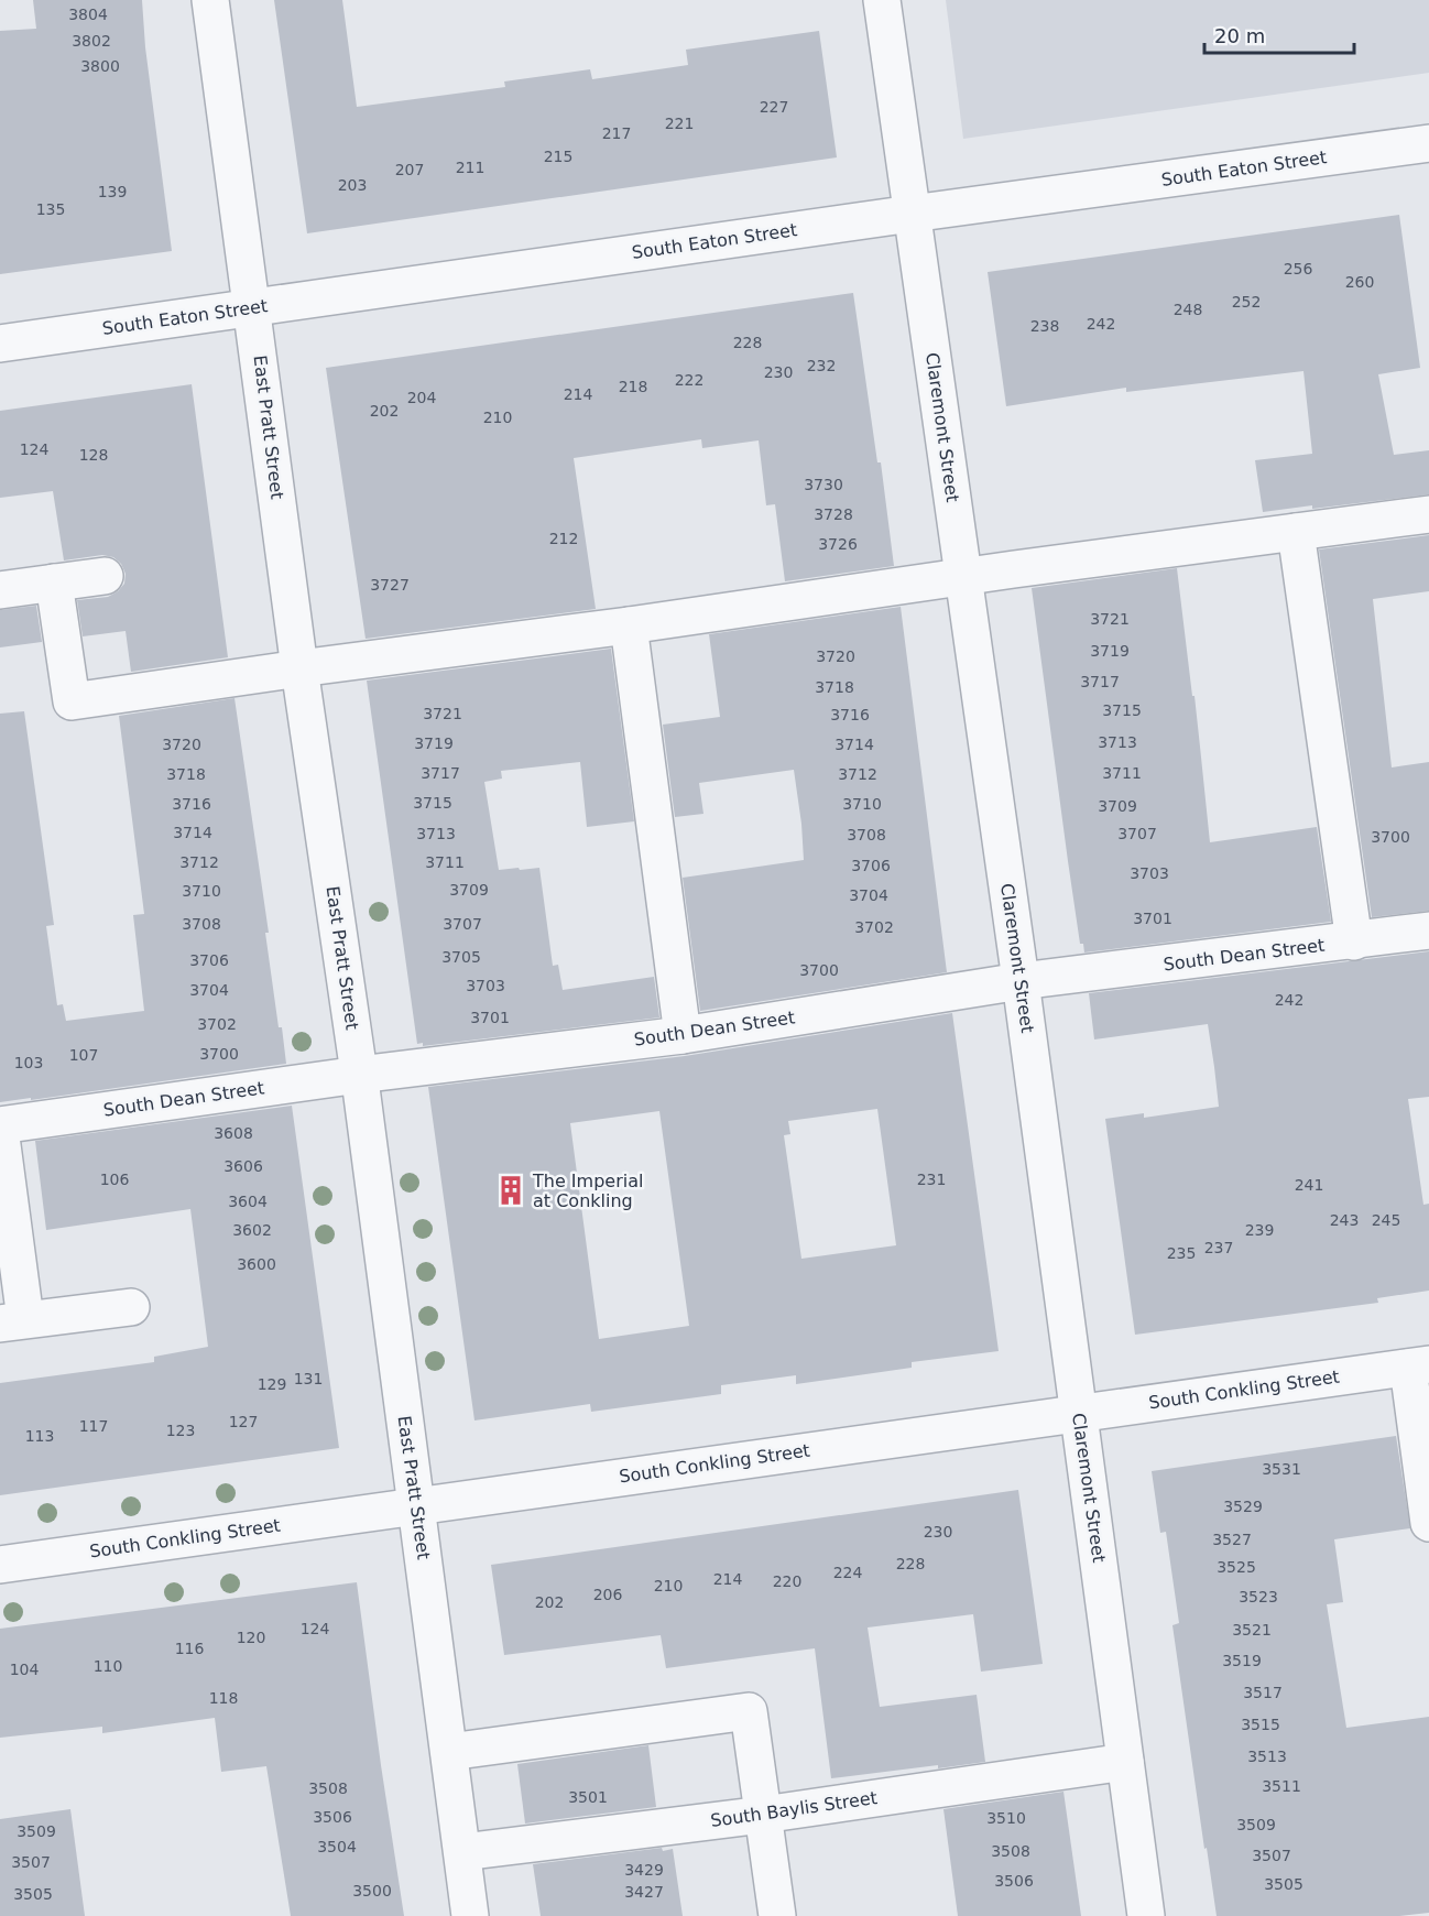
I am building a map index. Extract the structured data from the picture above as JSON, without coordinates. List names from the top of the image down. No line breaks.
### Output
{"streets":{"street":["South Eaton Street","East Pratt Street","Claremont Street","South Dean Street","South Conkling Street","South Baylis Street"]},"crossings":[["South Eaton Street","East Pratt Street"],["South Eaton Street","Claremont Street"],["East Pratt Street","South Dean Street"],["East Pratt Street","South Conkling Street"],["East Pratt Street","South Baylis Street"],["Claremont Street","South Dean Street"],["Claremont Street","South Conkling Street"],["Claremont Street","South Baylis Street"]],"places":{"building":["The Imperial at Conkling"]},"house_numbers":["3804","3802","3800","227","221","217","215","211","207","203","139","135","256","260","252","248","242","238","228","232","230","222","218","214","204","202","210","124","128","3730","3728","212","3726","3727","3721","3719","3720","3717","3718","3715","3721","3716","3713","3719","3720","3714","3717","3711","3718","3712","3715","3716","3710","3709","3714","3713","3707","3708","3700","3712","3711","3706","3703","3709","3710","3704","3701","3708","3707","3702","3705","3706","3700","3703","3704","242","3701","3702","3700","107","103","3608","3606","106","231","241","3604","243","245","3602","239","237","235","3600","131","129","127","117","123","113","3531","3529","230","3527","228","3525","224","214","220","210","206","3523","202","124","3521","120","116","3519","110","104","3517","118","3515","3513","3511","3508","3501","3506","3510","3509","3509","3504","3508","3507","3507","3429","3506","3505","3500","3427","3505"],"scale_bar":"20 m"}
